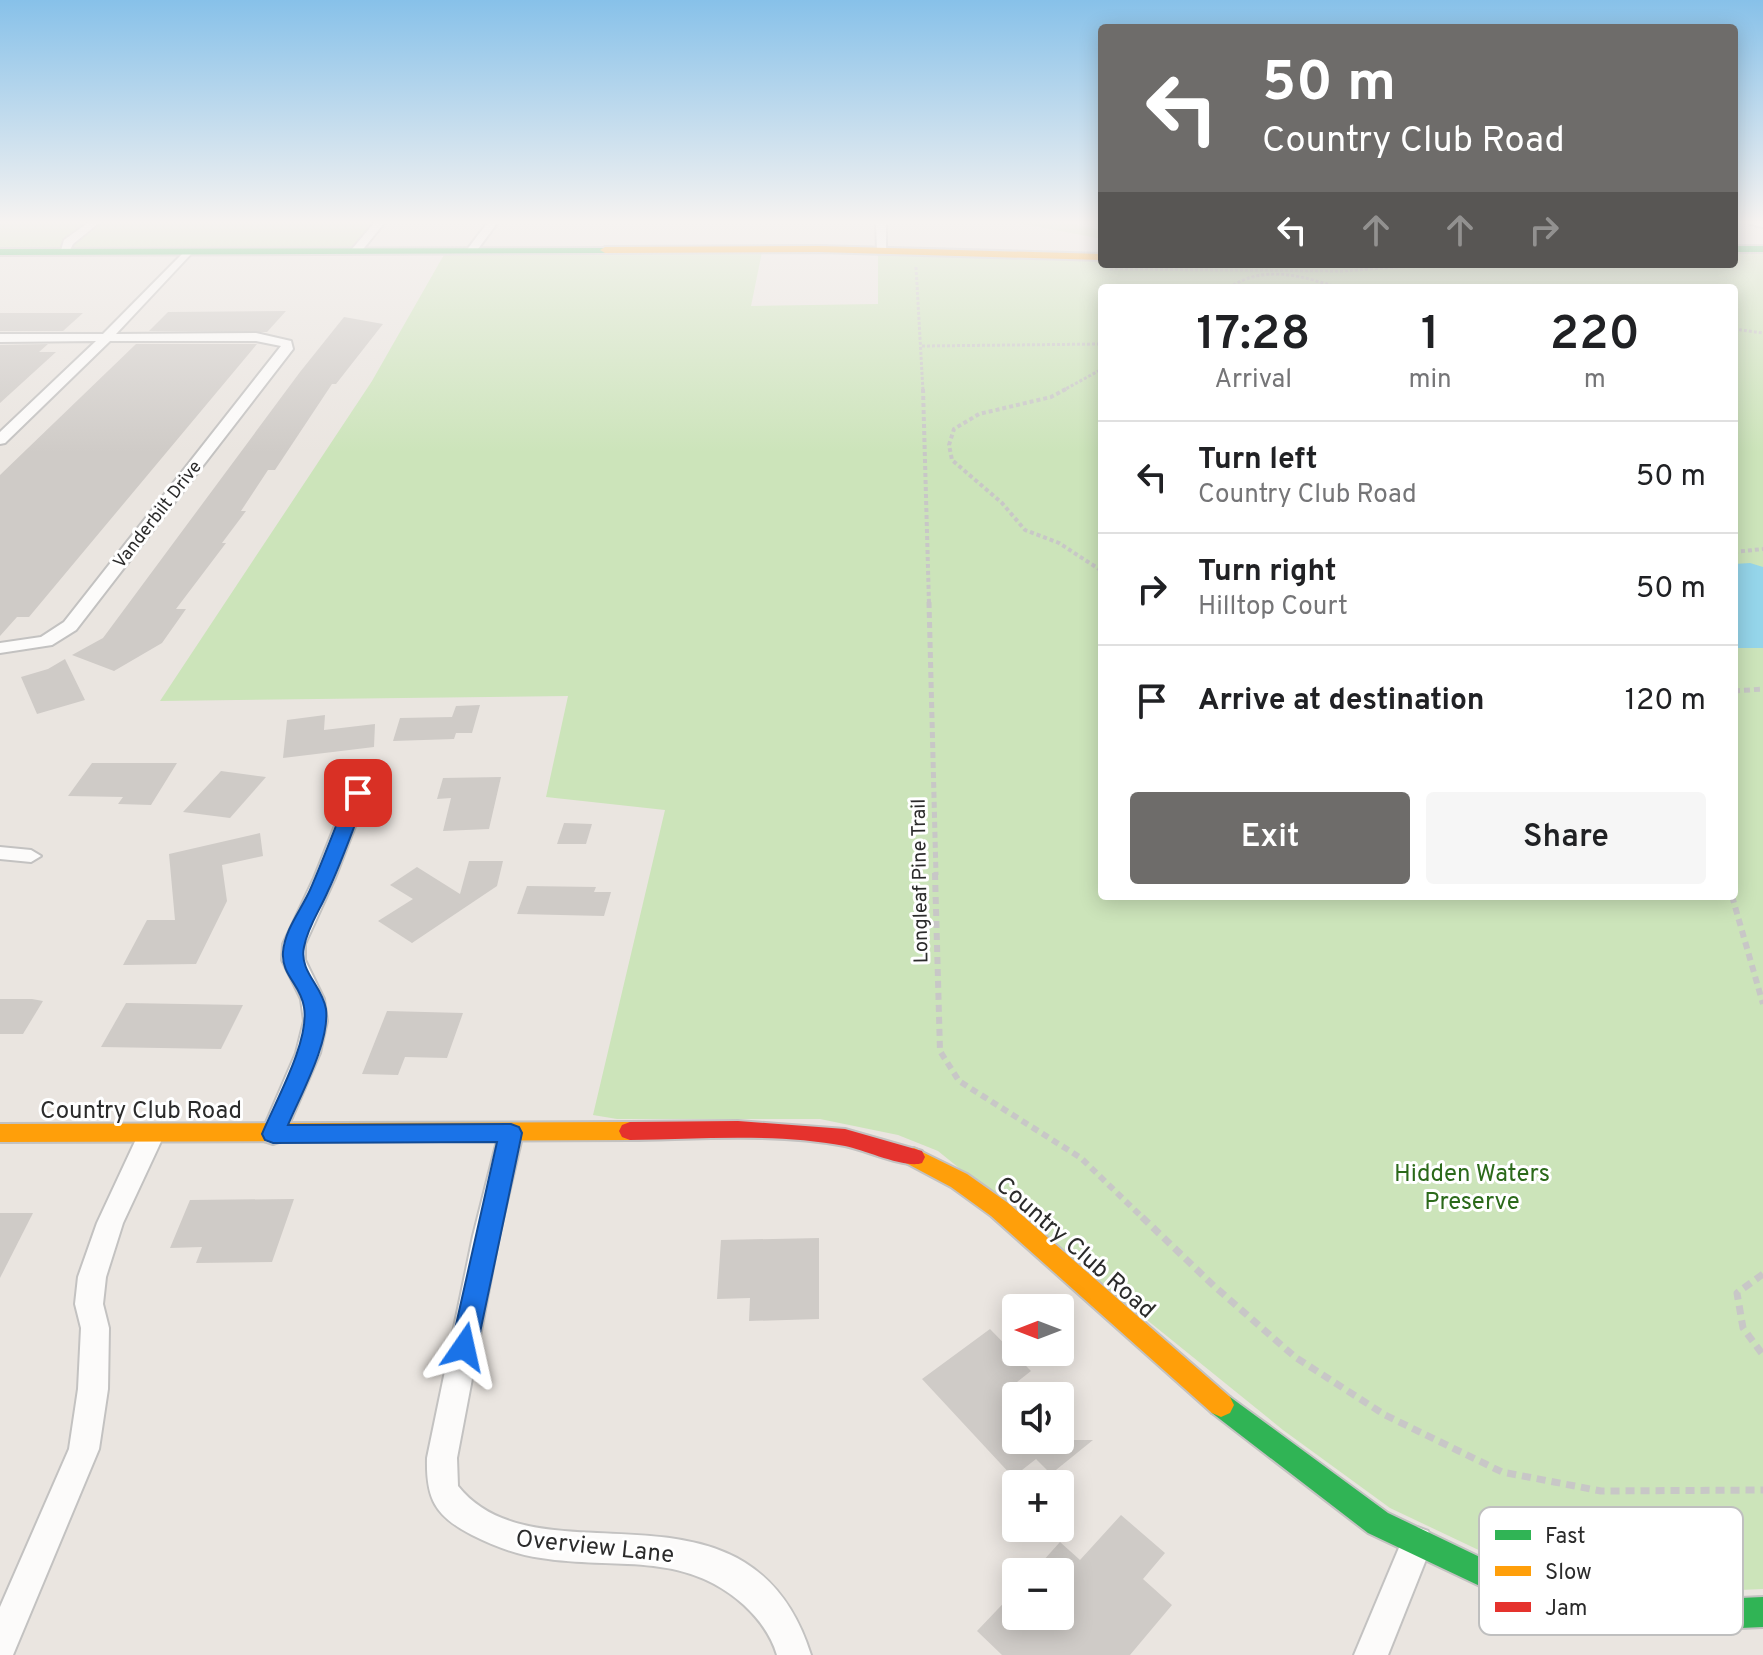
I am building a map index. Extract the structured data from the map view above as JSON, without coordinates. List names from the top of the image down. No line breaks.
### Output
{"streets":{"street":["Vanderbilt Drive","Country Club Road","Overview Lane"],"path":["Longleaf Pine Trail"]},"crossings":[["Country Club Road","Overview Lane"]],"parks":["Hidden Waters Preserve"],"legend":["Fast","Slow","Jam"],"north":"left","page":{"turn":["50 m","Country Club Road"],"eta":["17:28","Arrival","1","min","220","m"],"list":[{"name":"Turn left","note":"Country Club Road","value":"50 m"},{"name":"Turn right","note":"Hilltop Court","value":"50 m"},{"name":"Arrive at destination","value":"120 m"}],"buttons":["Exit","Share"],"map_buttons":["+","−"]}}
